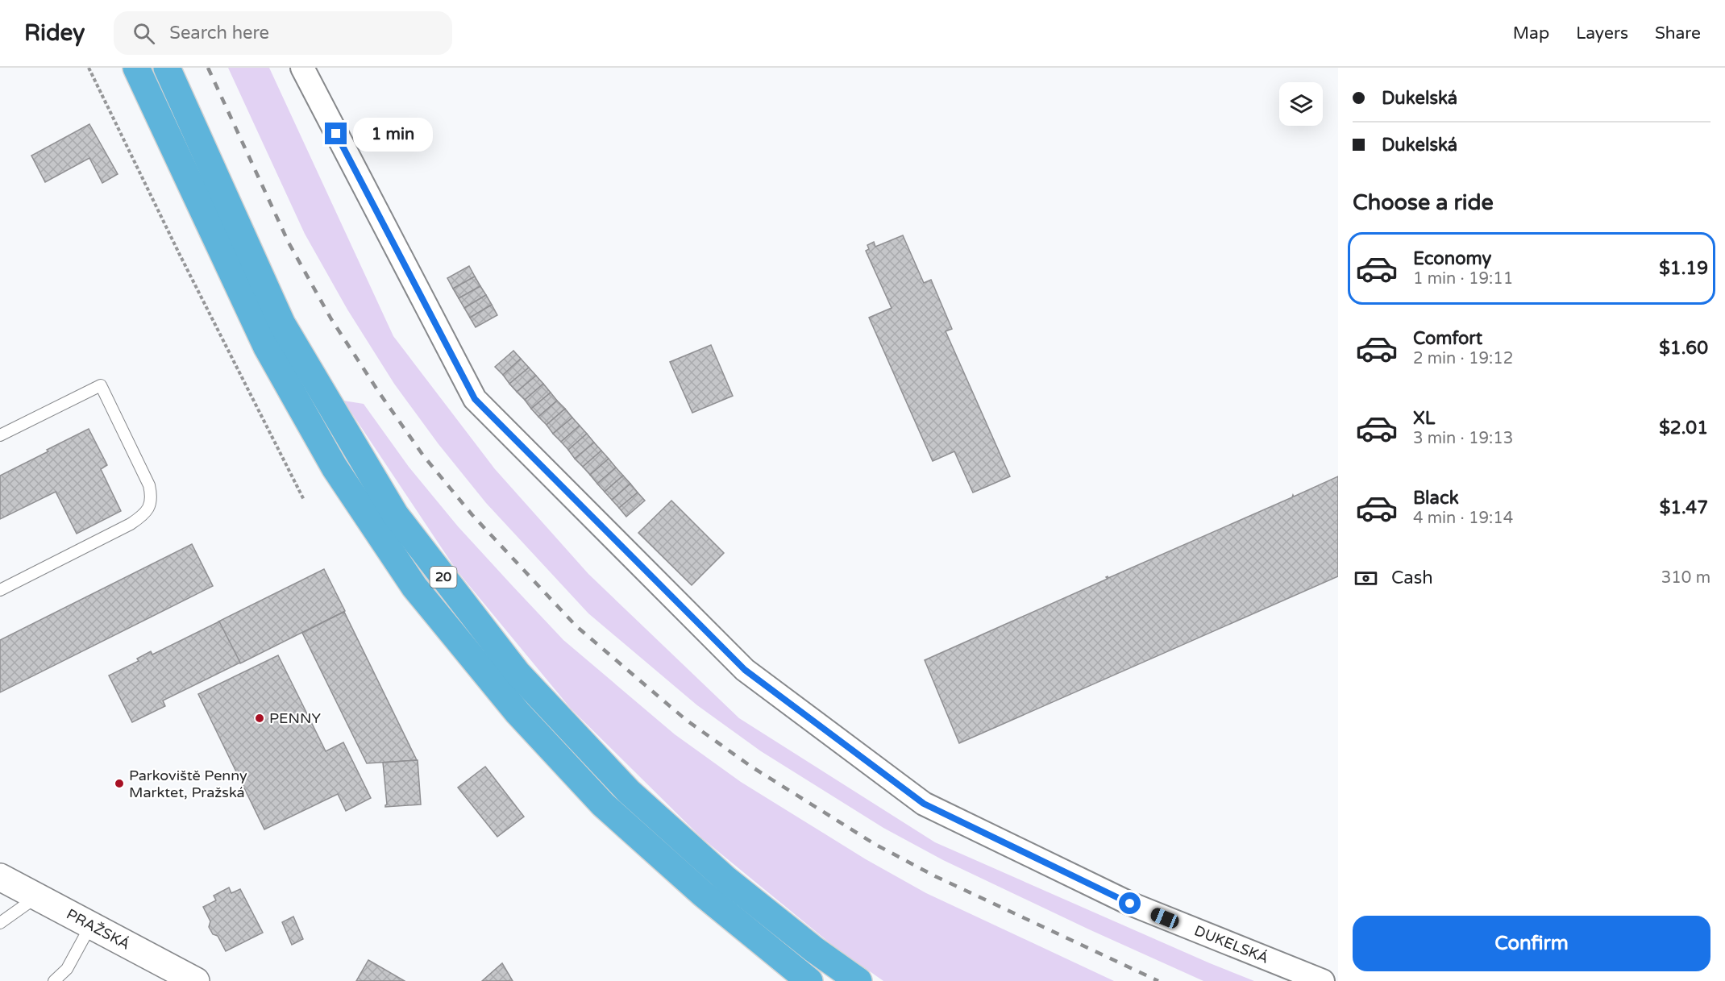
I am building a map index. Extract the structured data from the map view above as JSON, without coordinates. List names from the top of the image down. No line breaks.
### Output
{"streets":{"highway":["20"],"street":["PRAŽSKÁ","DUKELSKÁ"]},"places":["PENNY","Parkoviště Penny Marktet, Pražská"],"page":{"header":"Ridey","search":"Search here","nav":["Map","Layers","Share"],"banner":["Dukelská","Dukelská"],"bubble":"1 min","heading":"Choose a ride","list":[{"name":"Economy","note":"1 min · 19:11","value":"$1.19"},{"name":"Comfort","note":"2 min · 19:12","value":"$1.60"},{"name":"XL","note":"3 min · 19:13","value":"$2.01"},{"name":"Black","note":"4 min · 19:14","value":"$1.47"}],"pay":["Cash","310 m"],"buttons":"Confirm"}}
